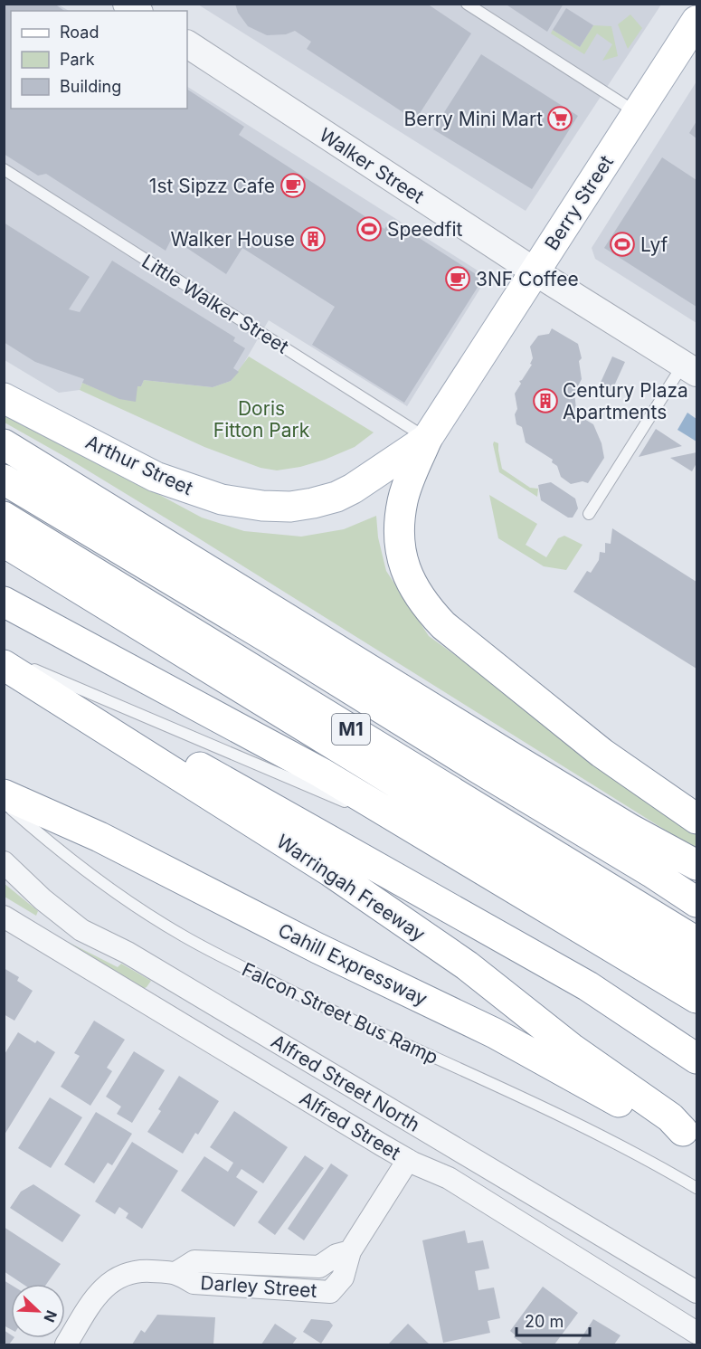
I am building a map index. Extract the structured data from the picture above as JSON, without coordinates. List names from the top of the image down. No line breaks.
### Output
{"streets":{"main road":["Berry Street","Arthur Street","M1","Warringah Freeway","Cahill Expressway"],"street":["Walker Street","Alfred Street North","Alfred Street","Darley Street"],"lane":["Little Walker Street","Falcon Street Bus Ramp"]},"crossings":[["Walker Street","Berry Street"],["Berry Street","Little Walker Street"],["Berry Street","Arthur Street"],["Little Walker Street","Arthur Street"],["Warringah Freeway","Cahill Expressway"],["Alfred Street","Darley Street"]],"parks":["Doris Fitton Park"],"places":{"supermarket":["Berry Mini Mart"],"cafe":["1st Sipzz Cafe","3NF Coffee"],"sports":["Speedfit","Lyf"],"building":["Walker House","Century Plaza Apartments"]},"legend":["Road","Park","Building"],"scale_bar":"20 m","north":"bottom right"}
